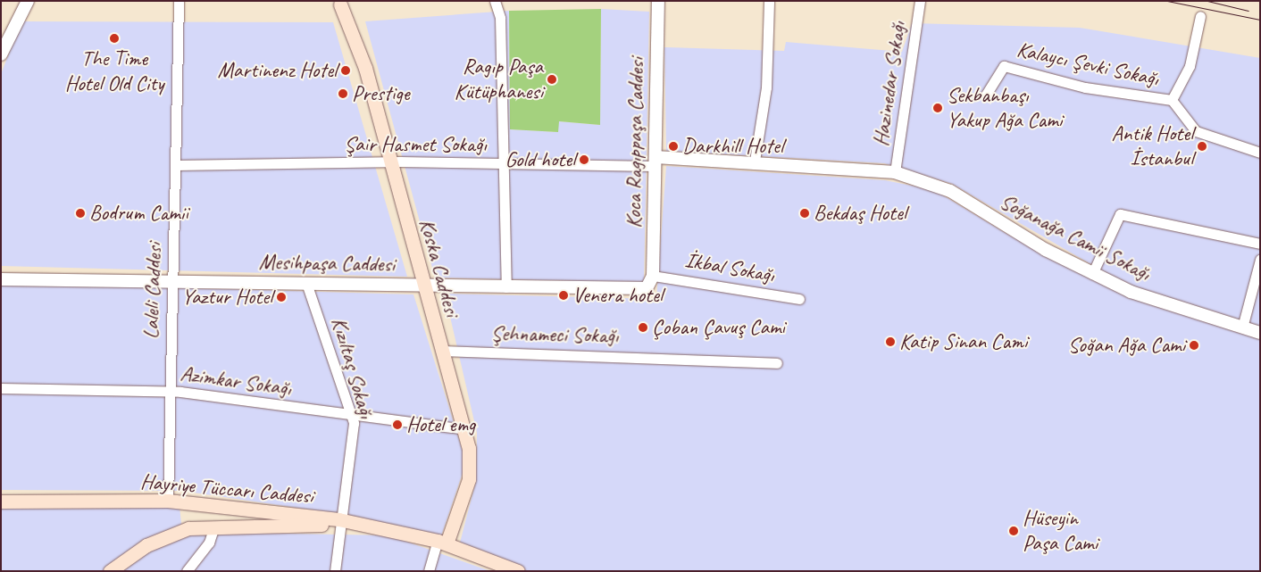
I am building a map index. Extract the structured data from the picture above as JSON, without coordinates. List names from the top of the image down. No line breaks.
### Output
{"streets":{"main road":["Koska Caddesi","Hayriye Tüccarı Caddesi"],"street":["Kalaycı Şevki Sokağı","Hazinedar Sokağı","Koca Ragıppaşa Caddesi","Şair Hasmet Sokağı","Soğanağa Camii Sokağı","Mesihpaşa Caddesi","İkbal Sokağı","Laleli Caddesi","Şehnameci Sokağı","Kızıltaş Sokağı","Azimkar Sokağı"]},"crossings":[["Hazinedar Sokağı","Soğanağa Camii Sokağı"],["Koca Ragıppaşa Caddesi","Şair Hasmet Sokağı"],["Koca Ragıppaşa Caddesi","Soğanağa Camii Sokağı"],["Koca Ragıppaşa Caddesi","Mesihpaşa Caddesi"],["Koca Ragıppaşa Caddesi","İkbal Sokağı"],["Şair Hasmet Sokağı","Soğanağa Camii Sokağı"],["Şair Hasmet Sokağı","Koska Caddesi"],["Şair Hasmet Sokağı","Laleli Caddesi"],["Mesihpaşa Caddesi","Koska Caddesi"],["Mesihpaşa Caddesi","İkbal Sokağı"],["Mesihpaşa Caddesi","Laleli Caddesi"],["Mesihpaşa Caddesi","Kızıltaş Sokağı"],["Koska Caddesi","Şehnameci Sokağı"],["Koska Caddesi","Azimkar Sokağı"],["Koska Caddesi","Hayriye Tüccarı Caddesi"],["Laleli Caddesi","Azimkar Sokağı"],["Laleli Caddesi","Hayriye Tüccarı Caddesi"],["Kızıltaş Sokağı","Azimkar Sokağı"],["Kızıltaş Sokağı","Hayriye Tüccarı Caddesi"]],"places":["The Time Hotel Old City","Martinenz Hotel","Ragıp Paşa Kütüphanesi","Prestige","Sekbanbaşı Yakup Ağa Cami","Darkhill Hotel","Antik Hotel İstanbul","Gold hotel","Bodrum Camii","Bekdaş Hotel","Venera hotel","Yaztur Hotel","Çoban Çavuş Cami","Katip Sinan Cami","Soğan Ağa Cami","Hotel emg","Hüseyin Paşa Cami"]}
